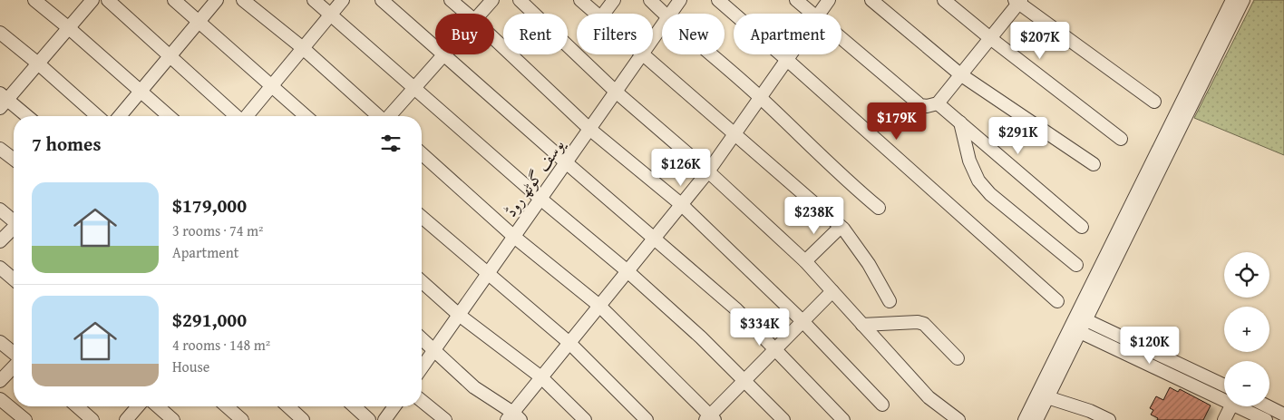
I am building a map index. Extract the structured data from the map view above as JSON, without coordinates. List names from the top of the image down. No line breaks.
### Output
{"streets":{"street":["یوسف گوٹھ روڈ"]},"page":{"chip":["Buy","Rent","Filters","New","Apartment"],"price":["$207K","$179K","$291K","$126K","$238K","$334K","$120K"],"heading":"7 homes","list":[{"name":"$179,000","note":"3 rooms · 74 m² · Apartment"},{"name":"$291,000","note":"4 rooms · 148 m² · House"}],"map_buttons":["+","−"]}}
